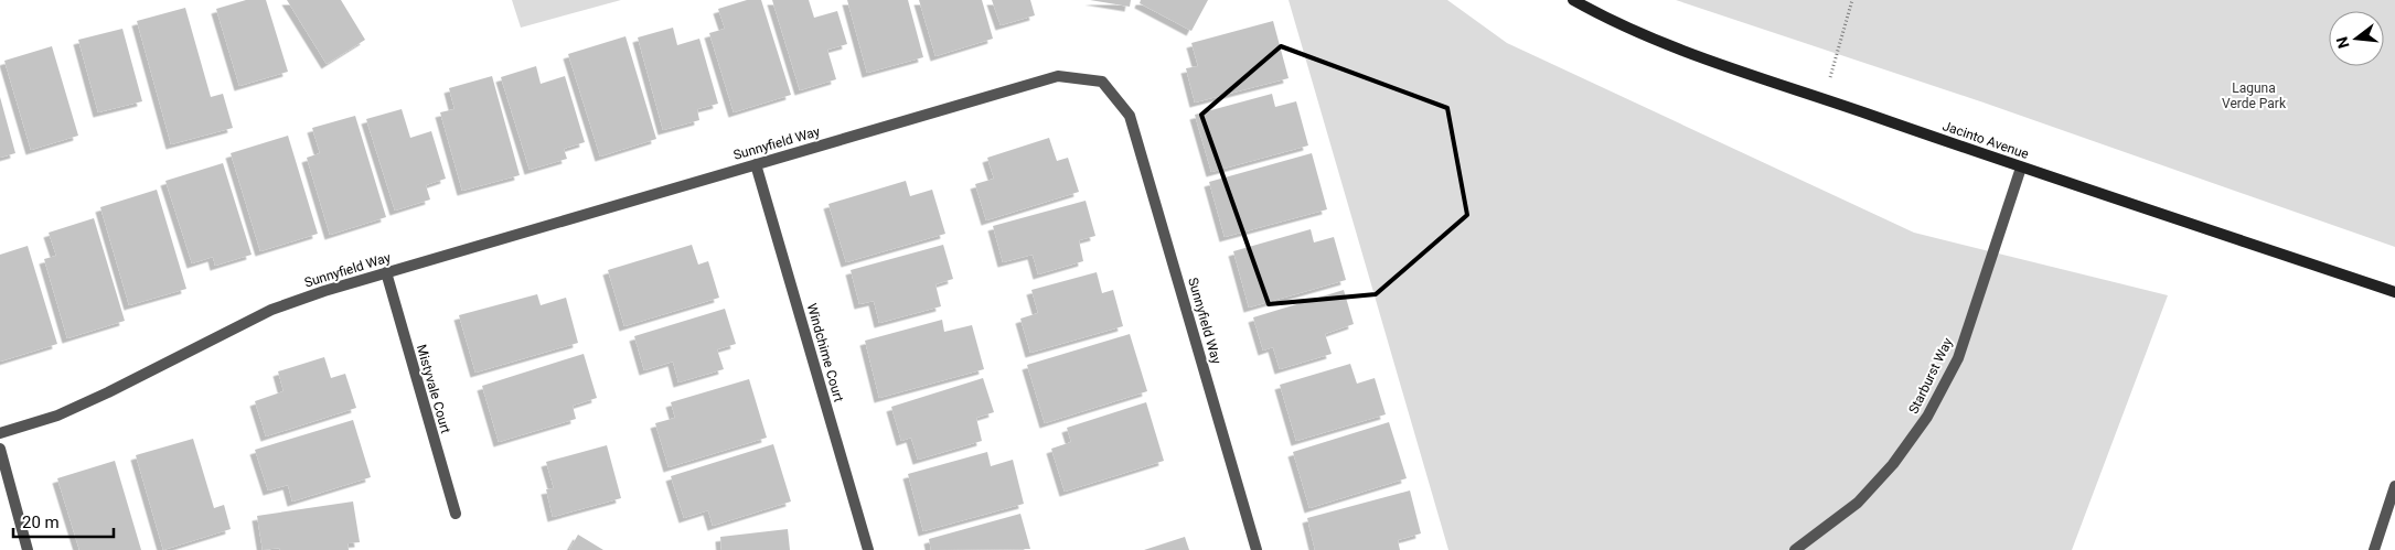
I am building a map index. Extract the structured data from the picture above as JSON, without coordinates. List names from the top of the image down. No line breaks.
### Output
{"streets":{"street":["Jacinto Avenue","Sunnyfield Way","Windchime Court","Starburst Way","Mistyvale Court"]},"crossings":[["Jacinto Avenue","Starburst Way"],["Sunnyfield Way","Windchime Court"],["Sunnyfield Way","Mistyvale Court"]],"parks":["Laguna Verde Park"],"scale_bar":"20 m","north":"left"}
